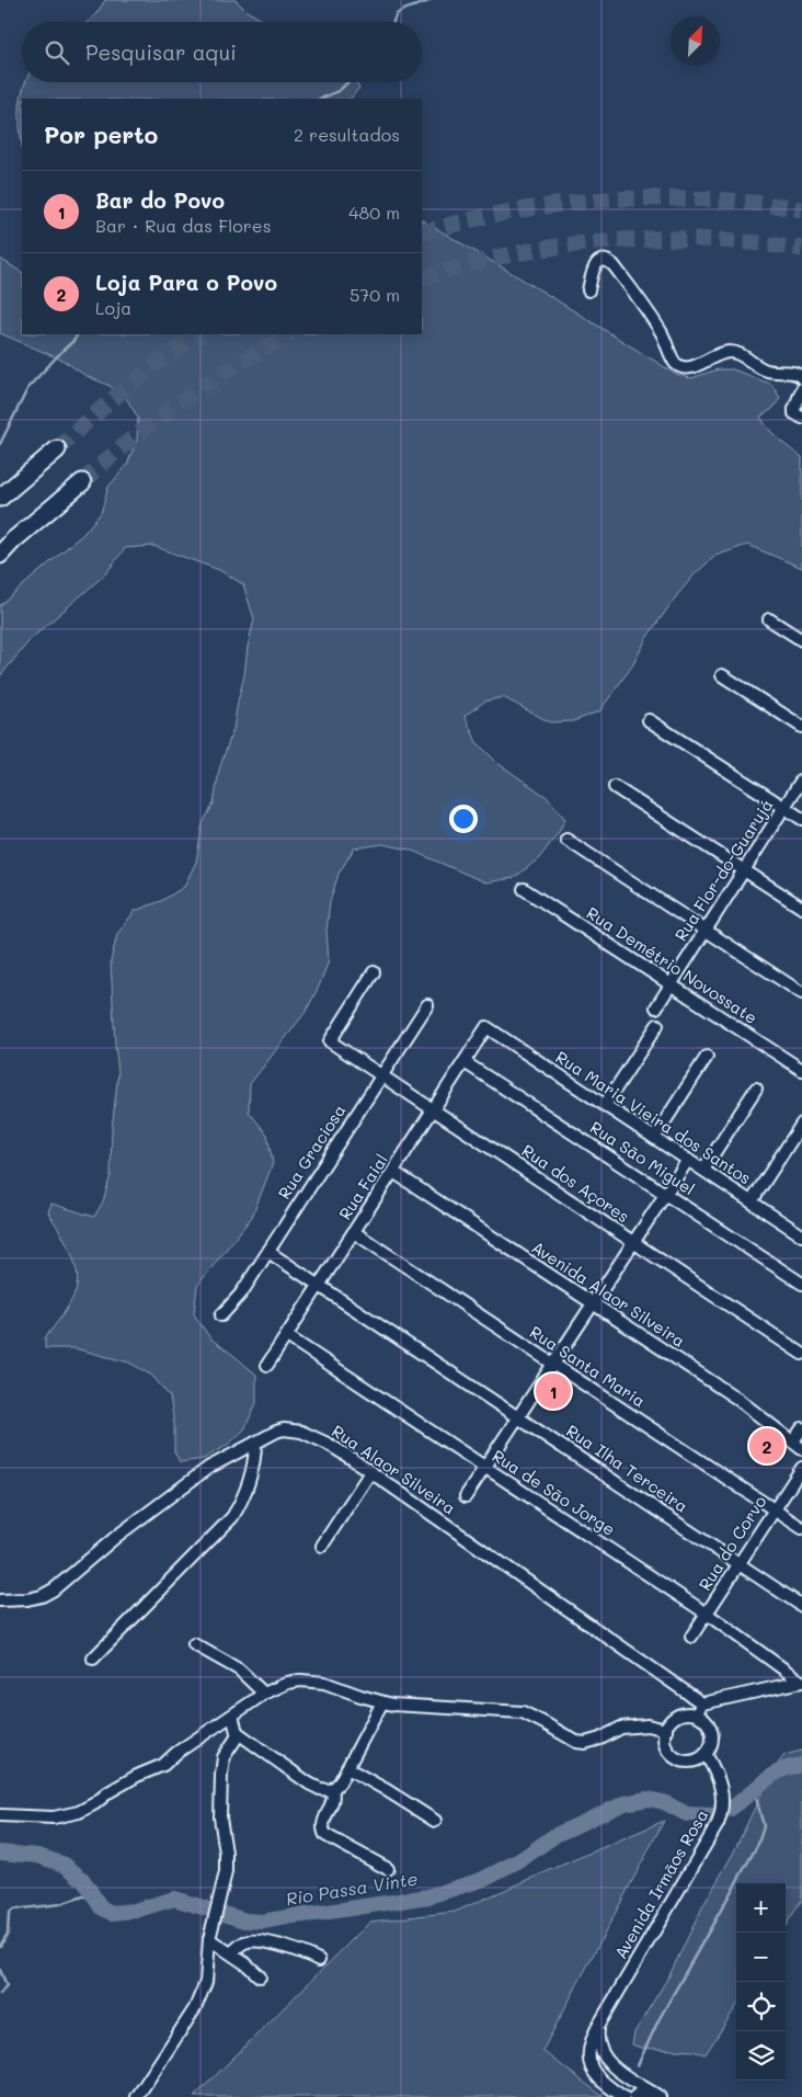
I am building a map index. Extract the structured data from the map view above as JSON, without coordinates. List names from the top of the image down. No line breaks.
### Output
{"streets":{"street":["Rua Flor-do-Guarujá","Rua Demétrio Novossate","Rua Maria Vieira dos Santos","Rua Graciosa","Rua São Miguel","Rua dos Açores","Rua Faial","Avenida Alaor Silveira","Rua Santa Maria","Rua Ilha Terceira","Rua Alaor Silveira","Rua de São Jorge","Rua do Corvo","Avenida Irmãos Rosa"]},"crossings":[["Rua Flor-do-Guarujá","Rua Demétrio Novossate"],["Rua Maria Vieira dos Santos","Rua Faial"],["Rua Graciosa","Rua dos Açores"],["Rua Graciosa","Rua Ilha Terceira"],["Rua São Miguel","Rua Faial"],["Rua dos Açores","Rua Faial"],["Rua Faial","Avenida Alaor Silveira"],["Rua Faial","Rua Santa Maria"],["Rua Faial","Rua Ilha Terceira"],["Rua Faial","Rua de São Jorge"],["Rua Santa Maria","Rua do Corvo"],["Rua Ilha Terceira","Rua do Corvo"],["Rua de São Jorge","Rua do Corvo"]],"water":["Rio Passa Vinte"],"north":"top right","page":{"search":"Pesquisar aqui","heading":["Por perto","2 resultados"],"list":[{"mark":"1","name":"Bar do Povo","note":"Bar · Rua das Flores","value":"480 m"},{"mark":"2","name":"Loja Para o Povo","note":"Loja","value":"570 m"}],"pins":["1","2"],"map_buttons":["+","−"]}}
